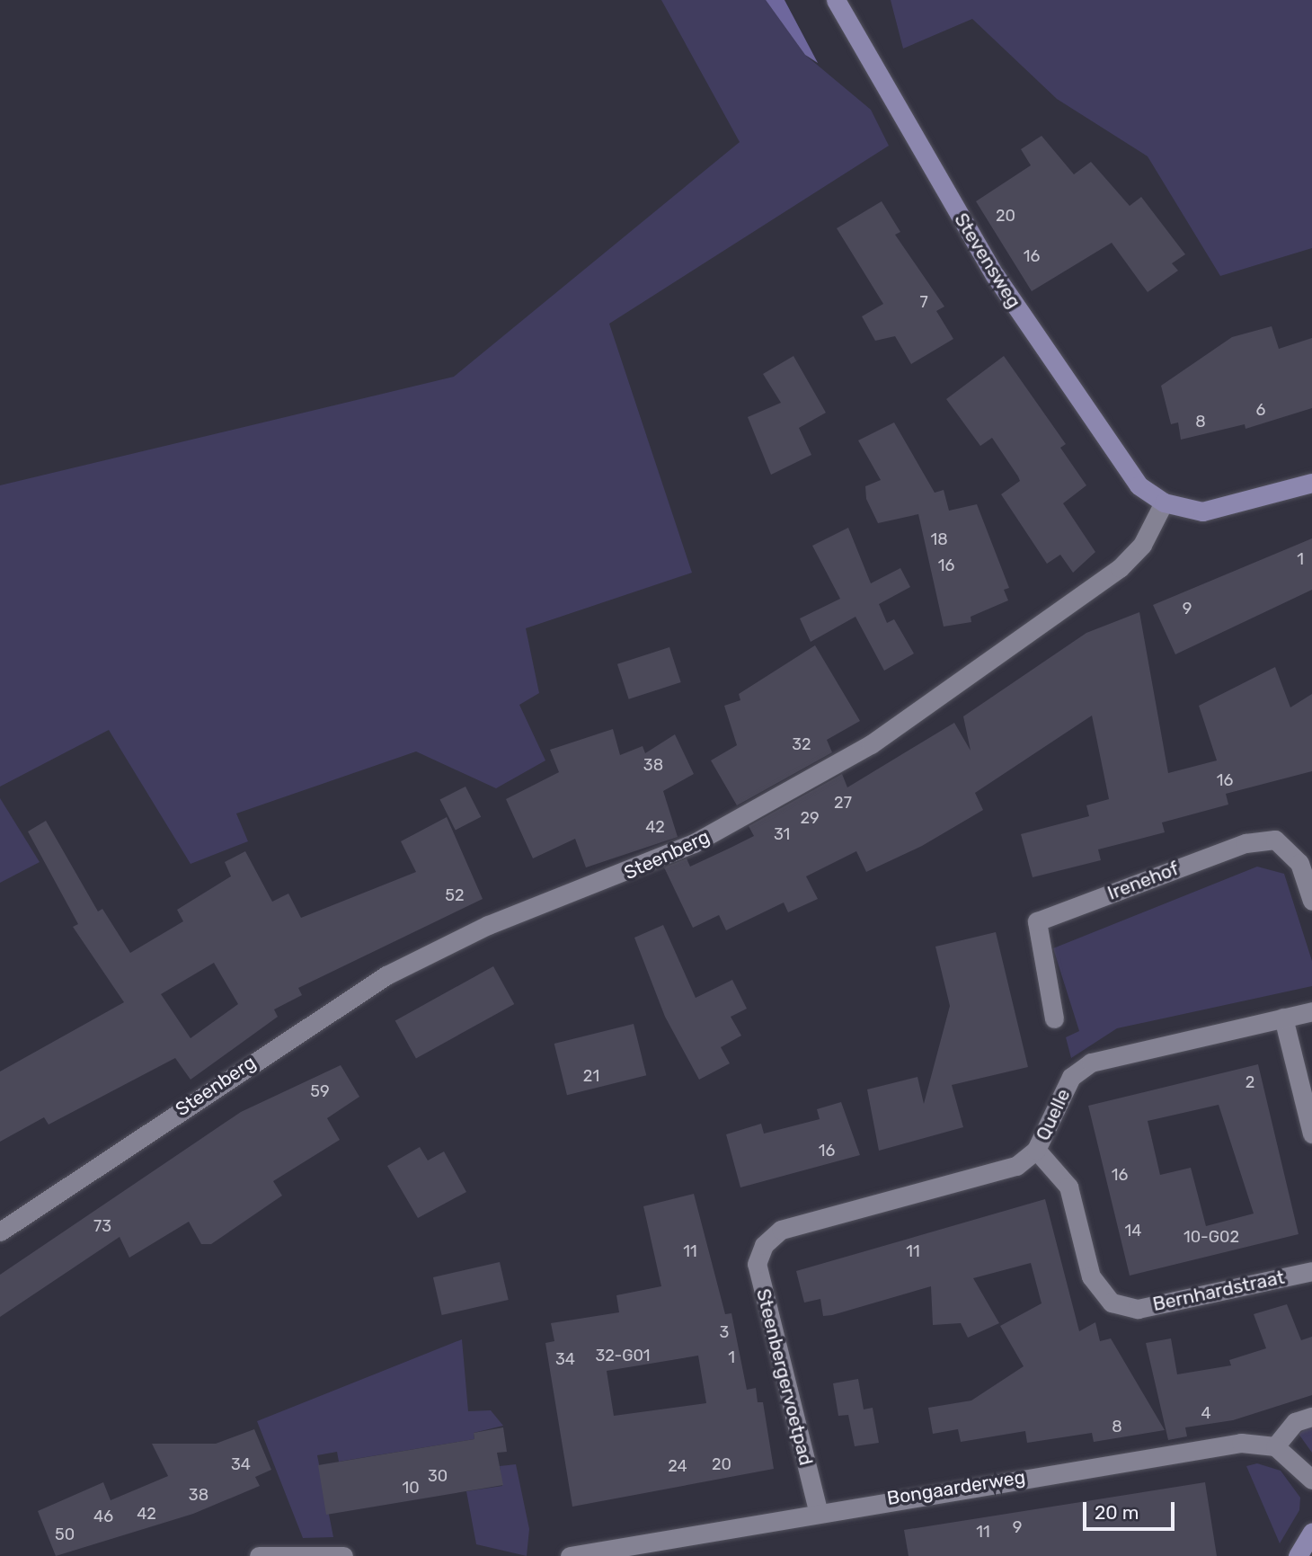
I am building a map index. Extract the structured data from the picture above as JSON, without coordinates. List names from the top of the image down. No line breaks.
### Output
{"streets":{"street":["Stevensweg","Steenberg","Irenehof","Quelle","Bernhardstraat","Steenbergervoetpad","Bongaarderweg"]},"crossings":[["Stevensweg","Steenberg"],["Quelle","Bernhardstraat"],["Quelle","Steenbergervoetpad"],["Steenbergervoetpad","Bongaarderweg"]],"house_numbers":["20","16","7","6","8","18","1","16","9","32","38","16","27","29","42","31","52","21","2","59","16","16","73","14","10-G02","11","11","3","32-G01","1","34","4","8","34","20","24","30","10","38","42","46","9","11","50"],"scale_bar":"20 m"}
